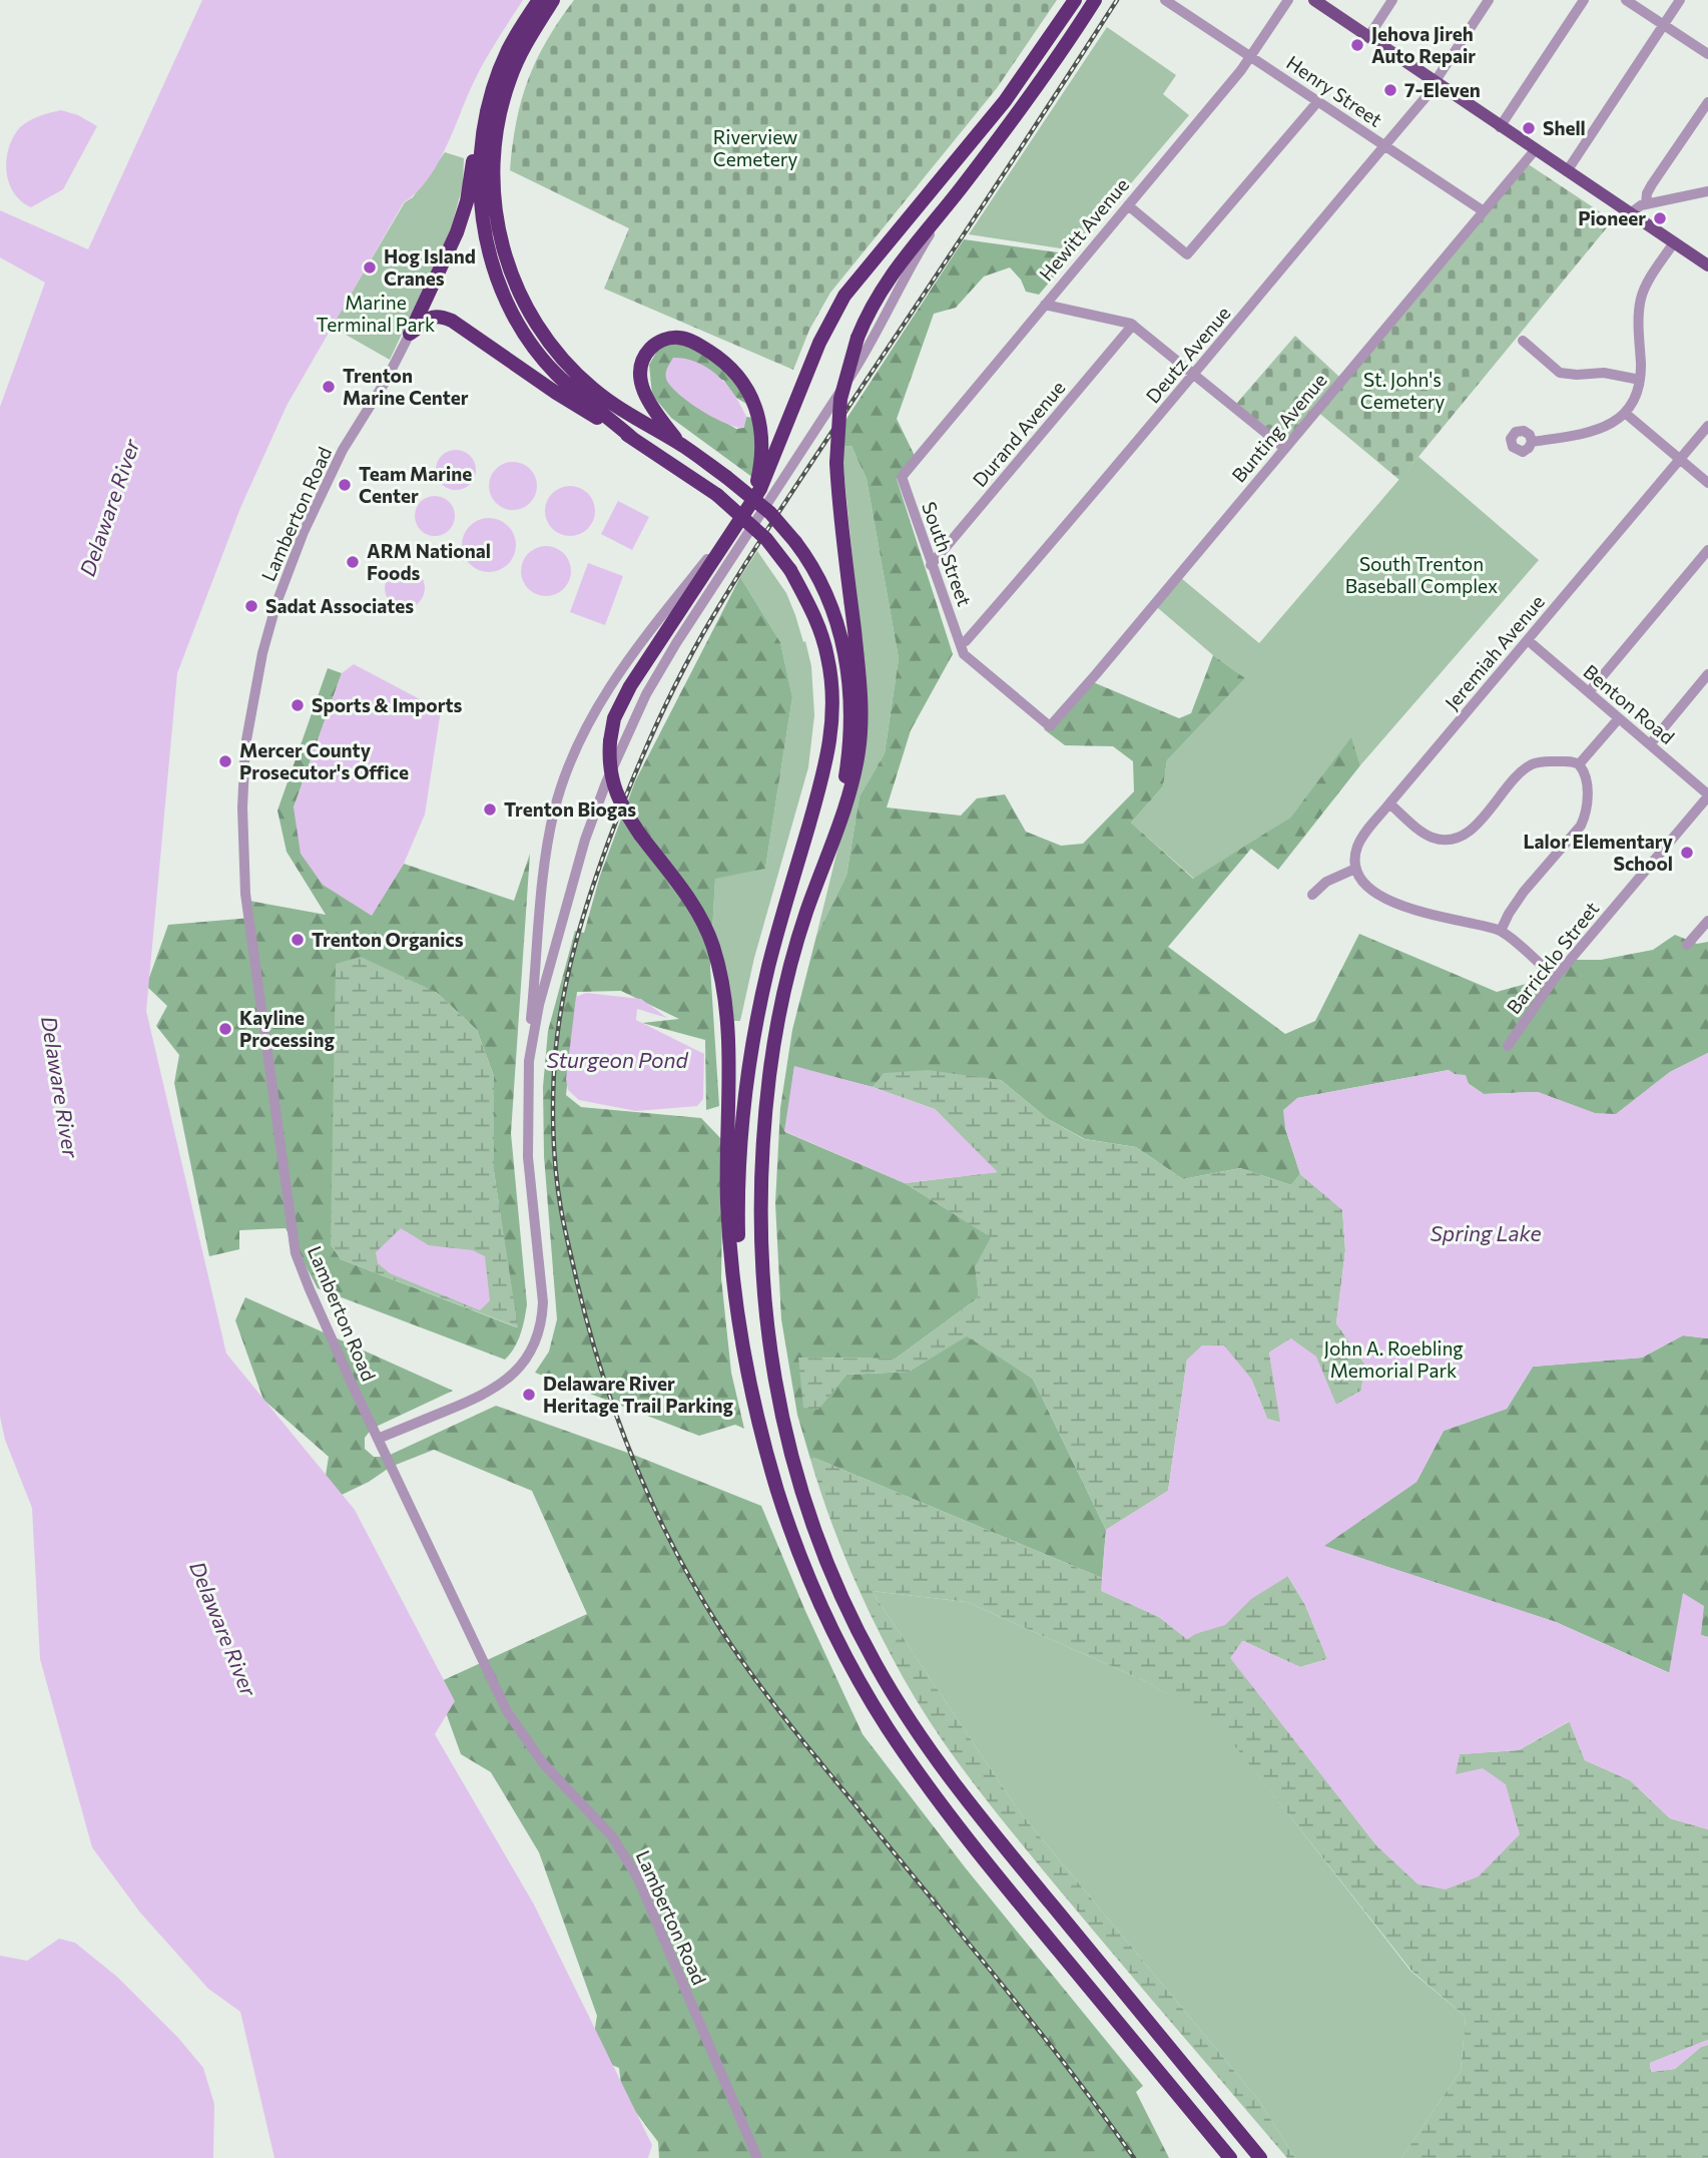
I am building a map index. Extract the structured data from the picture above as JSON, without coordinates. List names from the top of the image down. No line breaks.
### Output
{"streets":{"street":["Henry Street","Hewitt Avenue","Deutz Avenue","Bunting Avenue","Durand Avenue","Lamberton Road","South Street","Jeremiah Avenue","Benton Road","Barricklo Street"]},"crossings":[["Henry Street","Hewitt Avenue"],["Henry Street","Deutz Avenue"],["Henry Street","Bunting Avenue"],["Hewitt Avenue","South Street"],["Deutz Avenue","South Street"],["Bunting Avenue","South Street"],["Durand Avenue","South Street"],["Jeremiah Avenue","Benton Road"],["Benton Road","Barricklo Street"]],"water":["Delaware River","Sturgeon Pond","Spring Lake"],"parks":["Riverview Cemetery","Marine Terminal Park","St. John's Cemetery","South Trenton Baseball Complex","John A. Roebling Memorial Park"],"places":["Jehova Jireh Auto Repair","7-Eleven","Shell","Pioneer","Hog Island Cranes","Trenton Marine Center","Team Marine Center","ARM National Foods","Sadat Associates","Sports & Imports","Mercer County Prosecutor's Office","Trenton Biogas","Lalor Elementary School","Trenton Organics","Kayline Processing","Delaware River Heritage Trail Parking"]}
